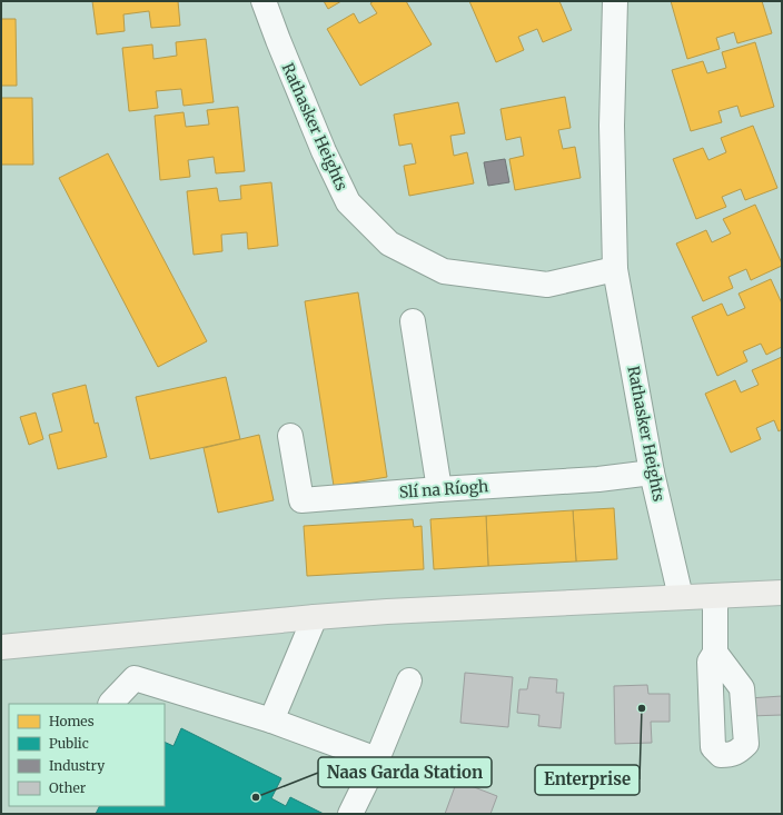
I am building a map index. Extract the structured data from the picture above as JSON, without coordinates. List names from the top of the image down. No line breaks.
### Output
{"streets":{"street":["Rathasker Heights","Slí na Ríogh"]},"crossings":[["Rathasker Heights","Slí na Ríogh"]],"places":["Enterprise","Naas Garda Station"],"legend":["Homes","Public","Industry","Other"]}
